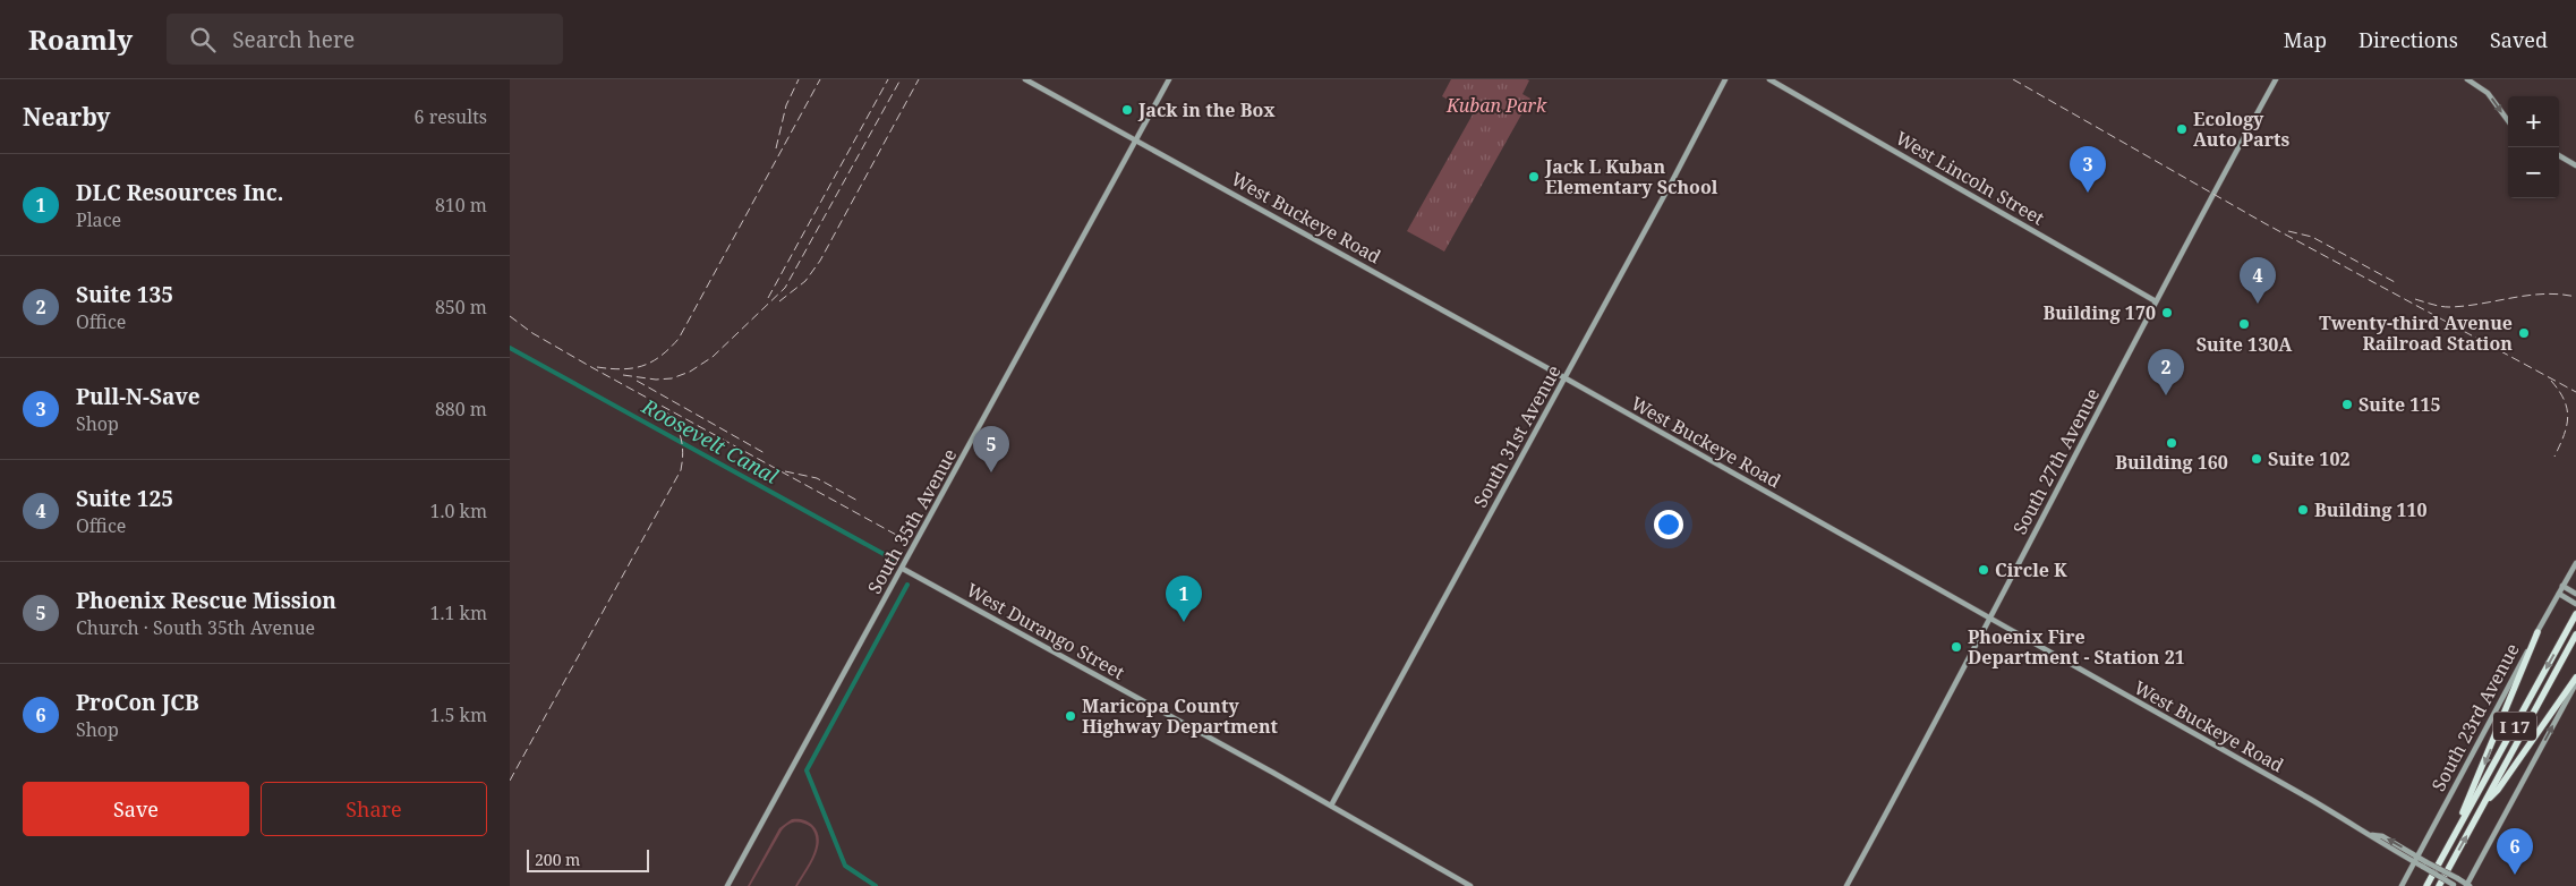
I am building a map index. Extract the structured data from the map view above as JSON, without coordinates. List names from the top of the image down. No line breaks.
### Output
{"streets":{"highway":["I 17"],"main road":["West Lincoln Street","West Buckeye Road","South 31st Avenue","South 27th Avenue","South 35th Avenue","West Durango Street","South 23rd Avenue"]},"crossings":[["West Lincoln Street","South 27th Avenue"],["West Buckeye Road","South 31st Avenue"],["West Buckeye Road","South 27th Avenue"],["West Buckeye Road","South 35th Avenue"],["West Buckeye Road","South 23rd Avenue"],["South 31st Avenue","West Durango Street"],["South 35th Avenue","West Durango Street"]],"water":["Roosevelt Canal"],"parks":["Kuban Park"],"places":["Jack in the Box","Ecology Auto Parts","Jack L Kuban Elementary School","Building 170","Suite 130A","Twenty-third Avenue Railroad Station","Suite 115","Building 160","Suite 102","Building 110","Circle K","Phoenix Fire Department - Station 21","Maricopa County Highway Department"],"scale_bar":"200 m","page":{"header":"Roamly","search":"Search here","nav":["Map","Directions","Saved"],"heading":["Nearby","6 results"],"map_buttons":["+","−"],"pins":["3","4","2","5","1","6"],"list":[{"mark":"1","name":"DLC Resources Inc.","note":"Place","value":"810 m"},{"mark":"2","name":"Suite 135","note":"Office","value":"850 m"},{"mark":"3","name":"Pull-N-Save","note":"Shop","value":"880 m"},{"mark":"4","name":"Suite 125","note":"Office","value":"1.0 km"},{"mark":"5","name":"Phoenix Rescue Mission","note":"Church · South 35th Avenue","value":"1.1 km"},{"mark":"6","name":"ProCon JCB","note":"Shop","value":"1.5 km"}],"buttons":["Save","Share"],"scale":"200 m"}}
